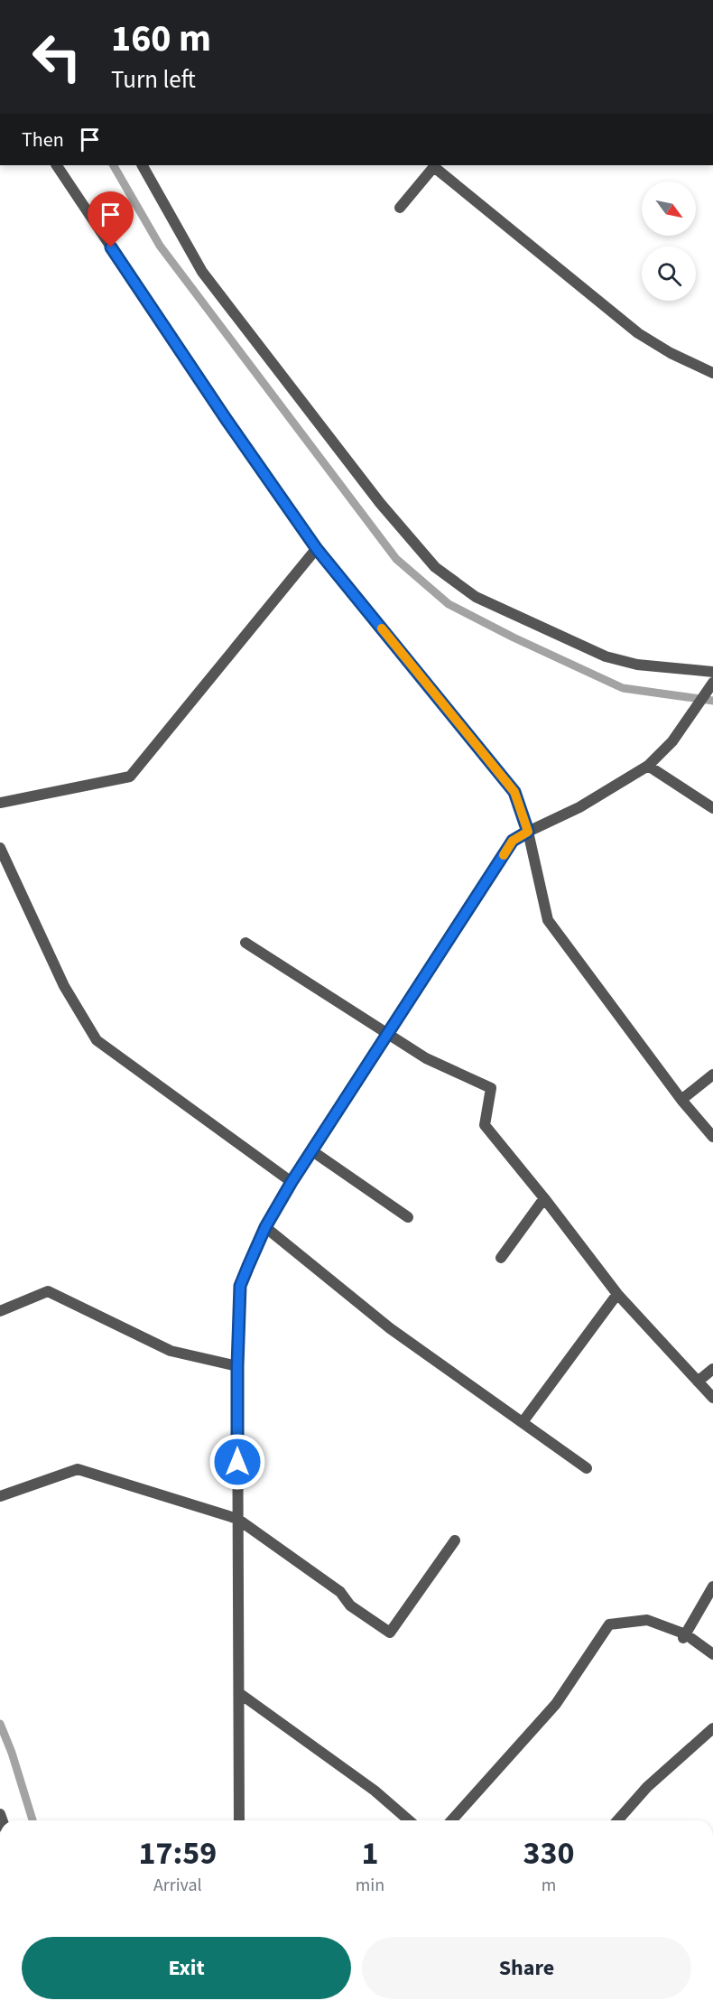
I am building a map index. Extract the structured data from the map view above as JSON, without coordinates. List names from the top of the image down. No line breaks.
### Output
{"north":"bottom right","page":{"turn":["160 m","Turn left"],"then":"Then","eta":["17:59","Arrival","1","min","330","m"],"buttons":["Exit","Share"]}}
